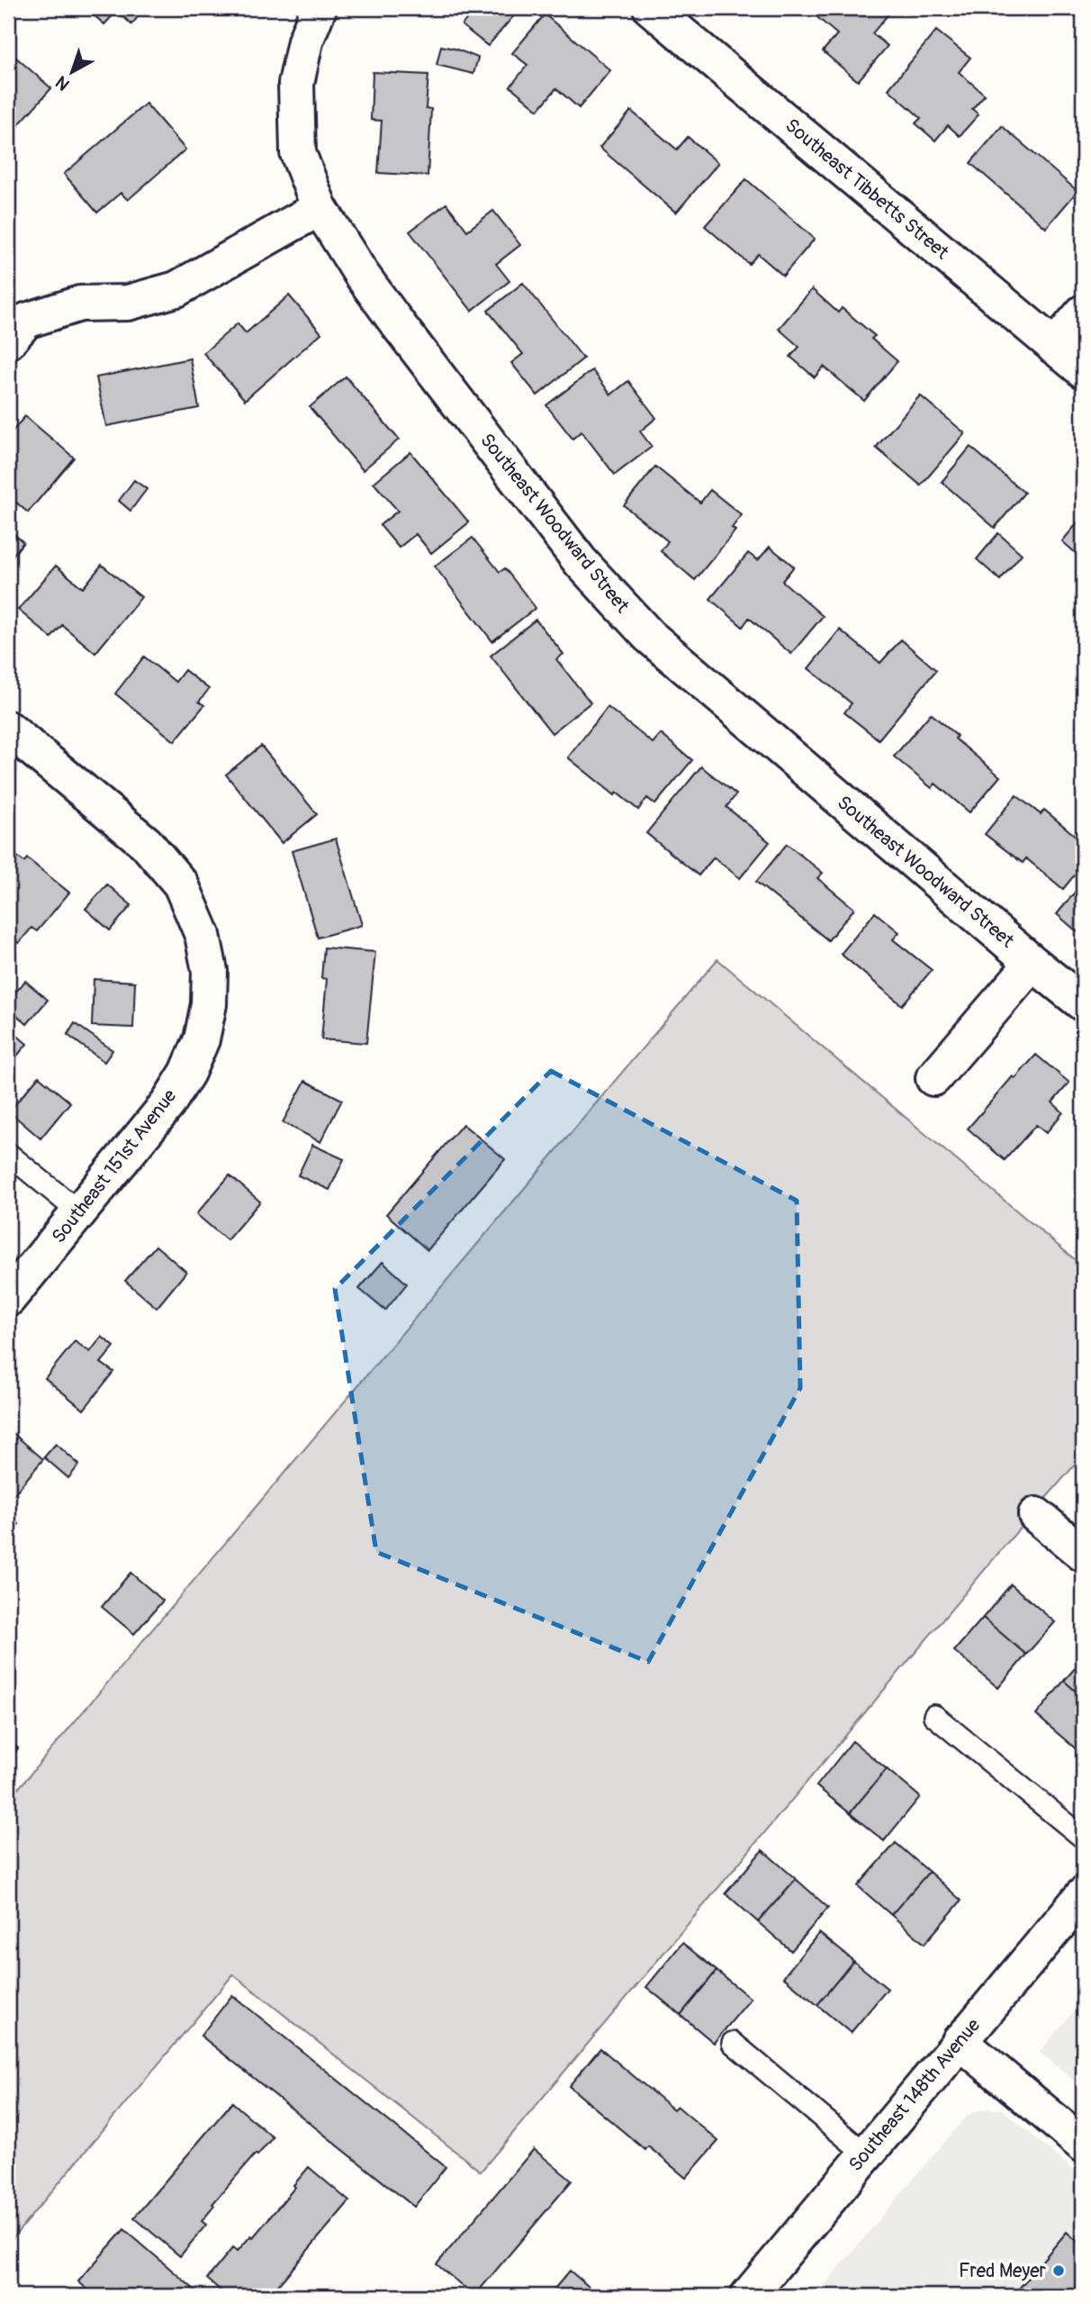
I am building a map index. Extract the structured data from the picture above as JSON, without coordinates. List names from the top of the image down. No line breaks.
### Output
{"streets":{"street":["Southeast Tibbetts Street","Southeast Woodward Street","Southeast 151st Avenue","Southeast 148th Avenue"]},"places":["Fred Meyer"],"north":"bottom left"}
